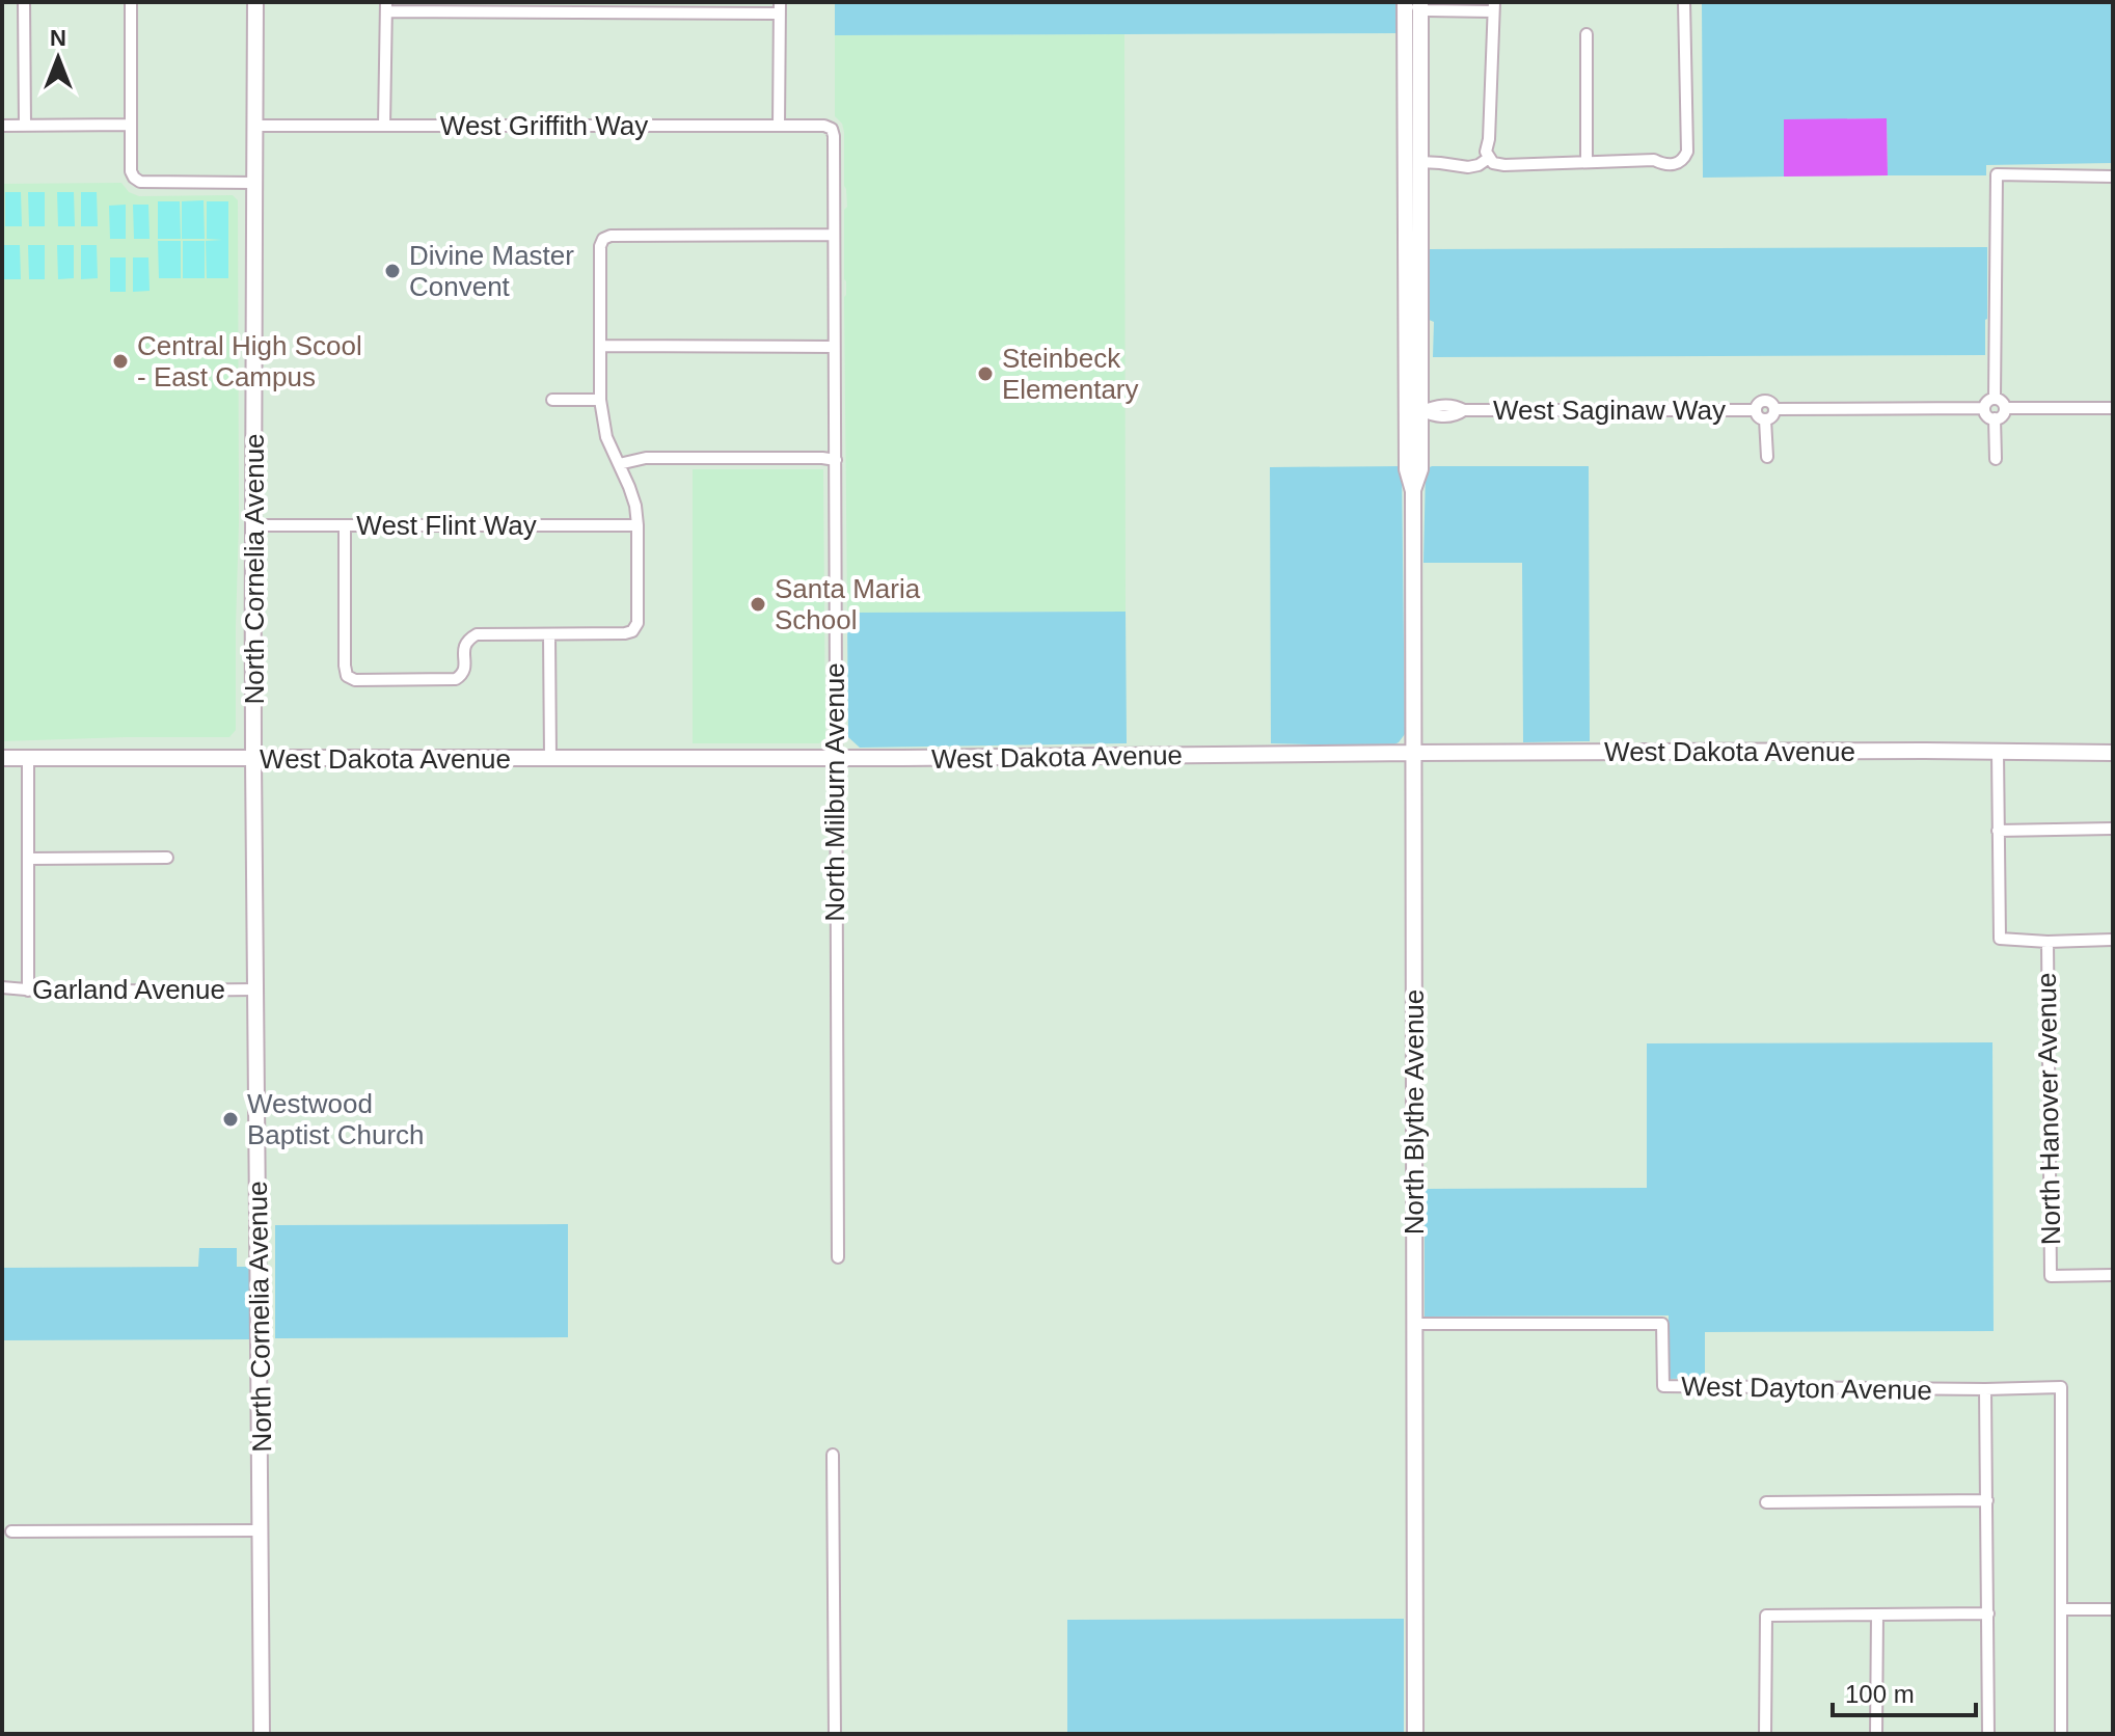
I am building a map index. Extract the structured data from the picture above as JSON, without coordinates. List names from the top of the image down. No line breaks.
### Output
{"streets":{"street":["West Griffith Way","West Saginaw Way","West Flint Way","North Cornelia Avenue","West Dakota Avenue","North Milburn Avenue","Garland Avenue","North Hanover Avenue","North Blythe Avenue","West Dayton Avenue"]},"crossings":[["West Griffith Way","North Cornelia Avenue"],["West Griffith Way","North Milburn Avenue"],["West Saginaw Way","North Blythe Avenue"],["West Flint Way","North Cornelia Avenue"],["North Cornelia Avenue","West Dakota Avenue"],["North Cornelia Avenue","Garland Avenue"],["West Dakota Avenue","North Milburn Avenue"],["West Dakota Avenue","North Blythe Avenue"],["North Blythe Avenue","West Dayton Avenue"]],"places":["Divine Master Convent","Central High Scool - East Campus","Steinbeck Elementary","Santa Maria School","Westwood Baptist Church"],"scale_bar":"100 m","north":"top"}
